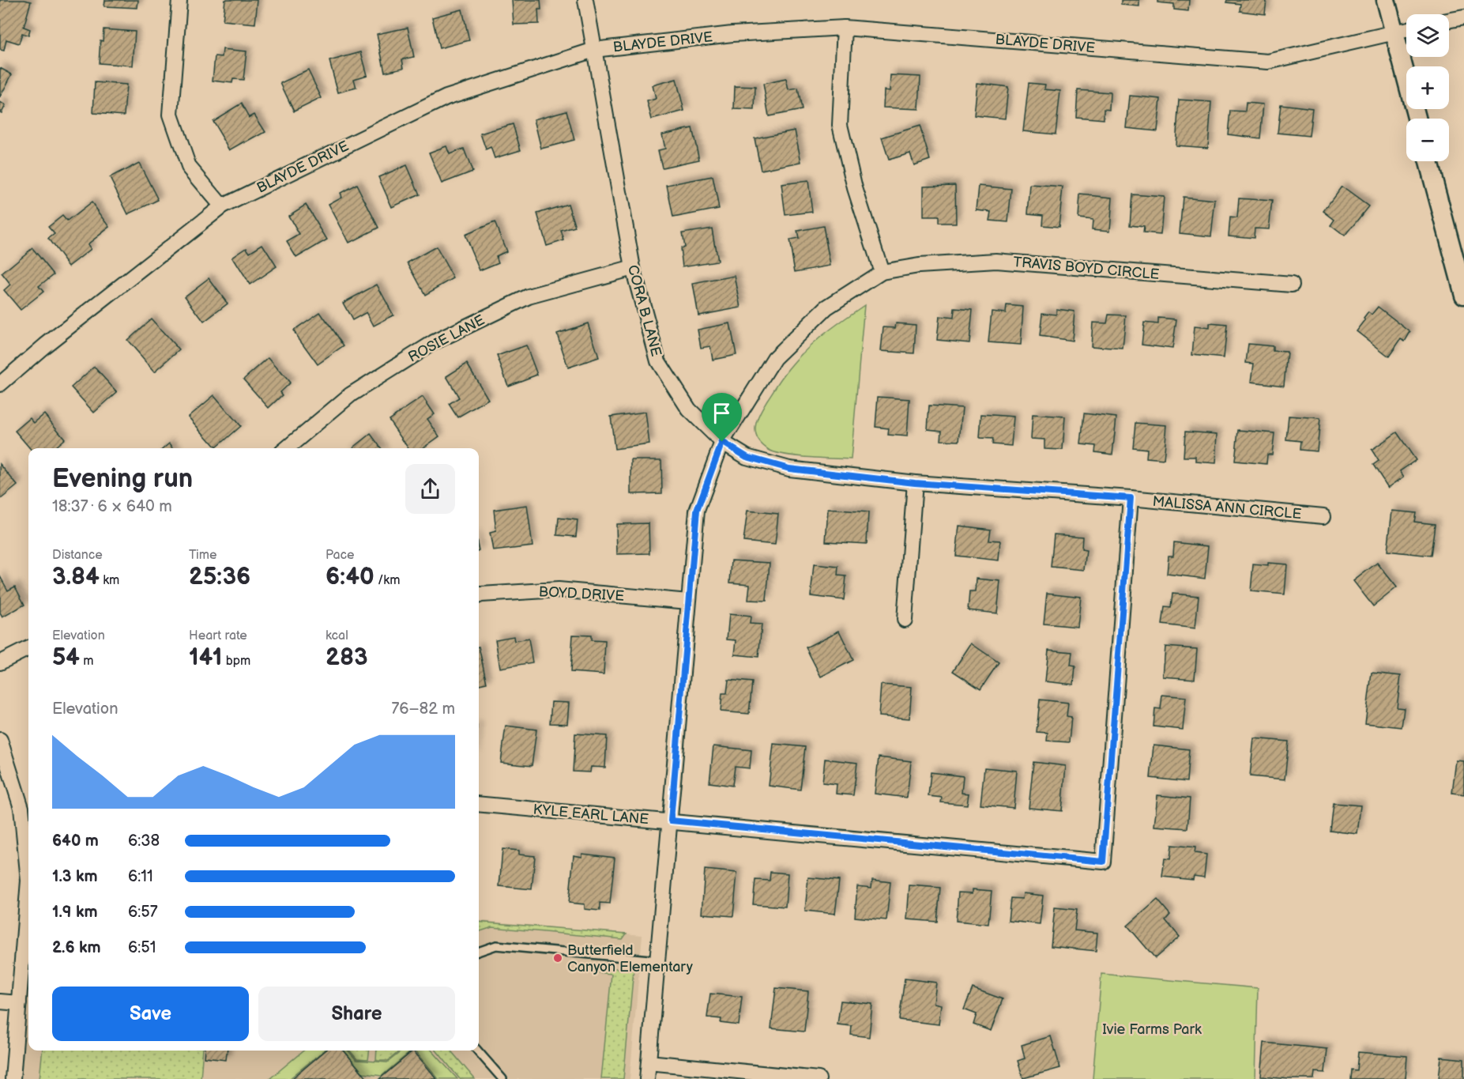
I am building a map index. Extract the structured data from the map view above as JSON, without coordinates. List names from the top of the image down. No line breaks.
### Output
{"streets":{"street":["BLAYDE DRIVE","TRAVIS BOYD CIRCLE","CORA B LANE","ROSIE LANE","MALISSA ANN CIRCLE","BOYD DRIVE","KYLE EARL LANE"]},"crossings":[["BLAYDE DRIVE","CORA B LANE"],["CORA B LANE","ROSIE LANE"],["CORA B LANE","MALISSA ANN CIRCLE"],["CORA B LANE","KYLE EARL LANE"],["MALISSA ANN CIRCLE","KYLE EARL LANE"]],"parks":["Ivie Farms Park"],"places":["Butterfield Canyon Elementary"],"page":{"map_buttons":["+","−"],"heading":["Evening run","18:37 · 6 × 640 m"],"stats":[["Distance","3.84 km"],["Time","25:36"],["Pace","6:40 /km"],["Elevation","54 m"],["Heart rate","141 bpm"],["kcal","283"]],"chart":["Elevation","76–82 m"],"list":[{"name":"640 m","note":"6:38"},{"name":"1.3 km","note":"6:11"},{"name":"1.9 km","note":"6:57"},{"name":"2.6 km","note":"6:51"}],"buttons":["Save","Share"]}}
